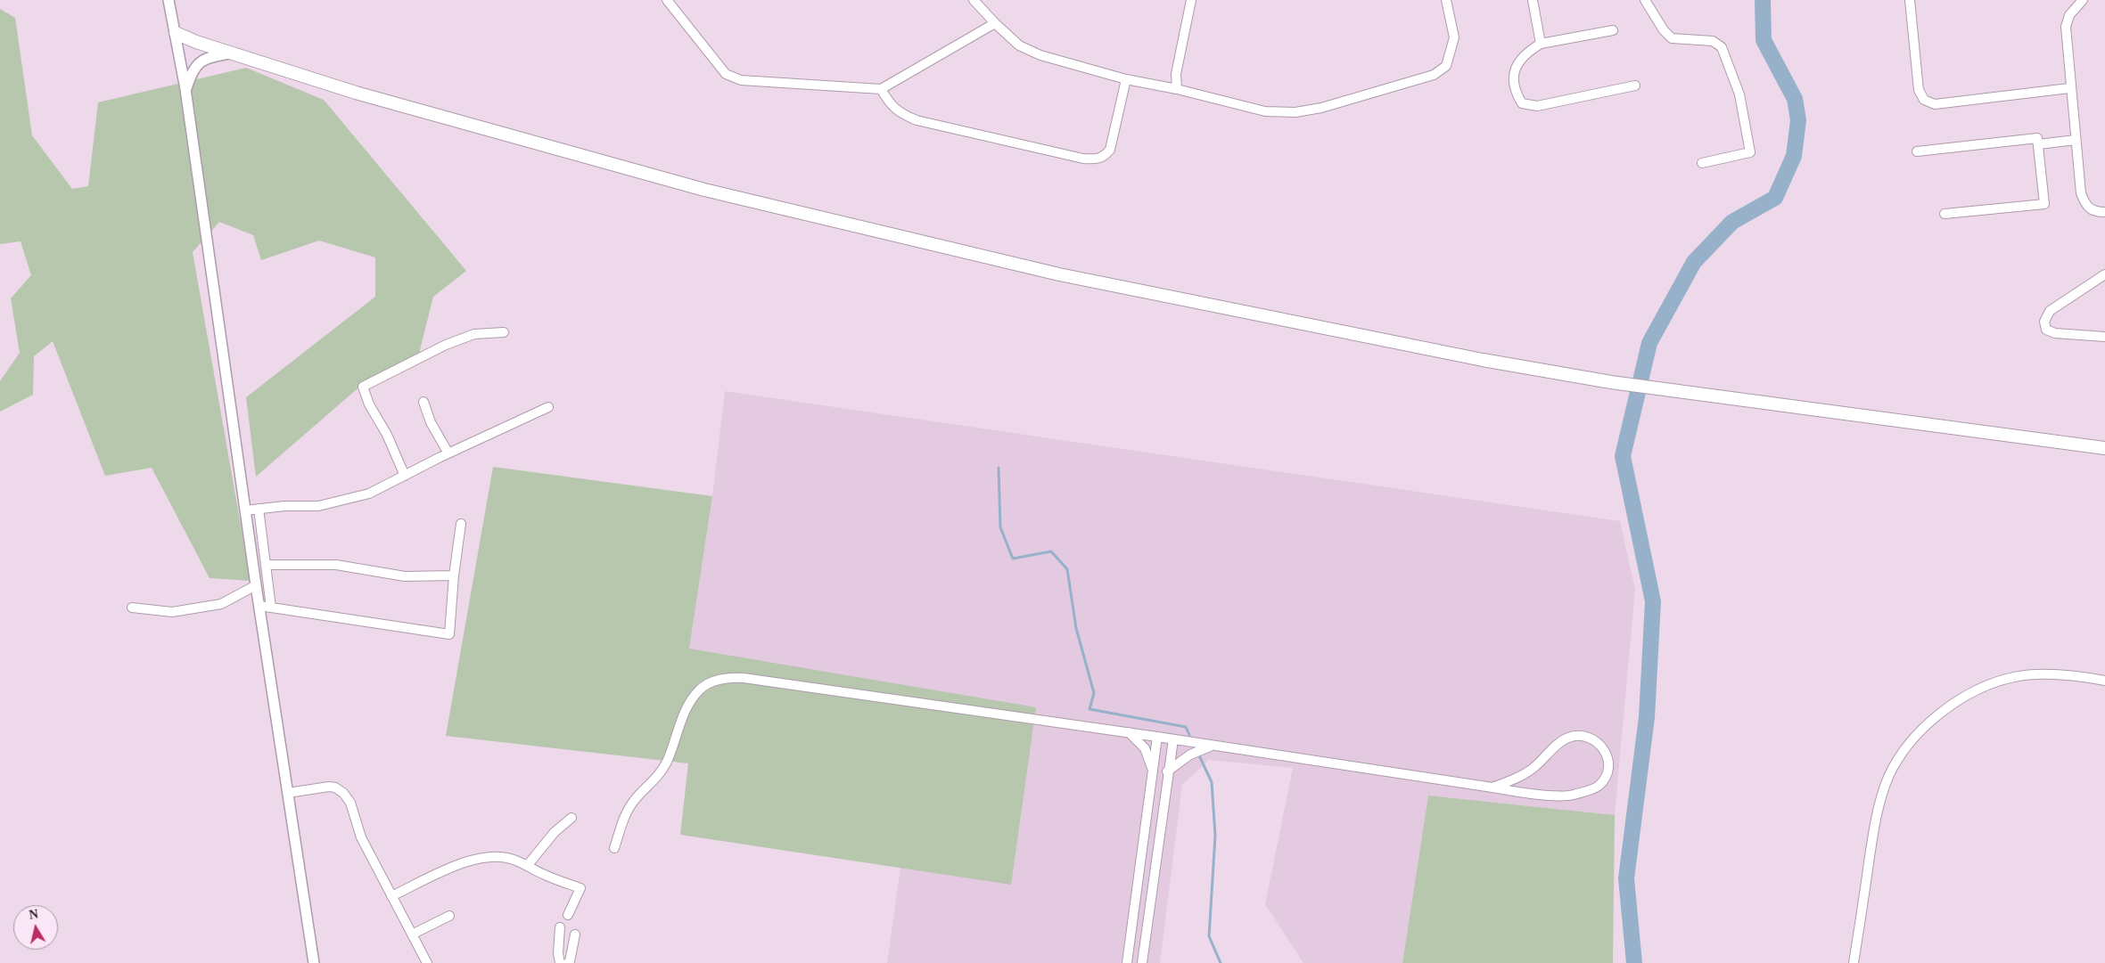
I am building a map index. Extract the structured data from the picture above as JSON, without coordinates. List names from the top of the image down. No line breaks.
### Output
{"north":"top"}
